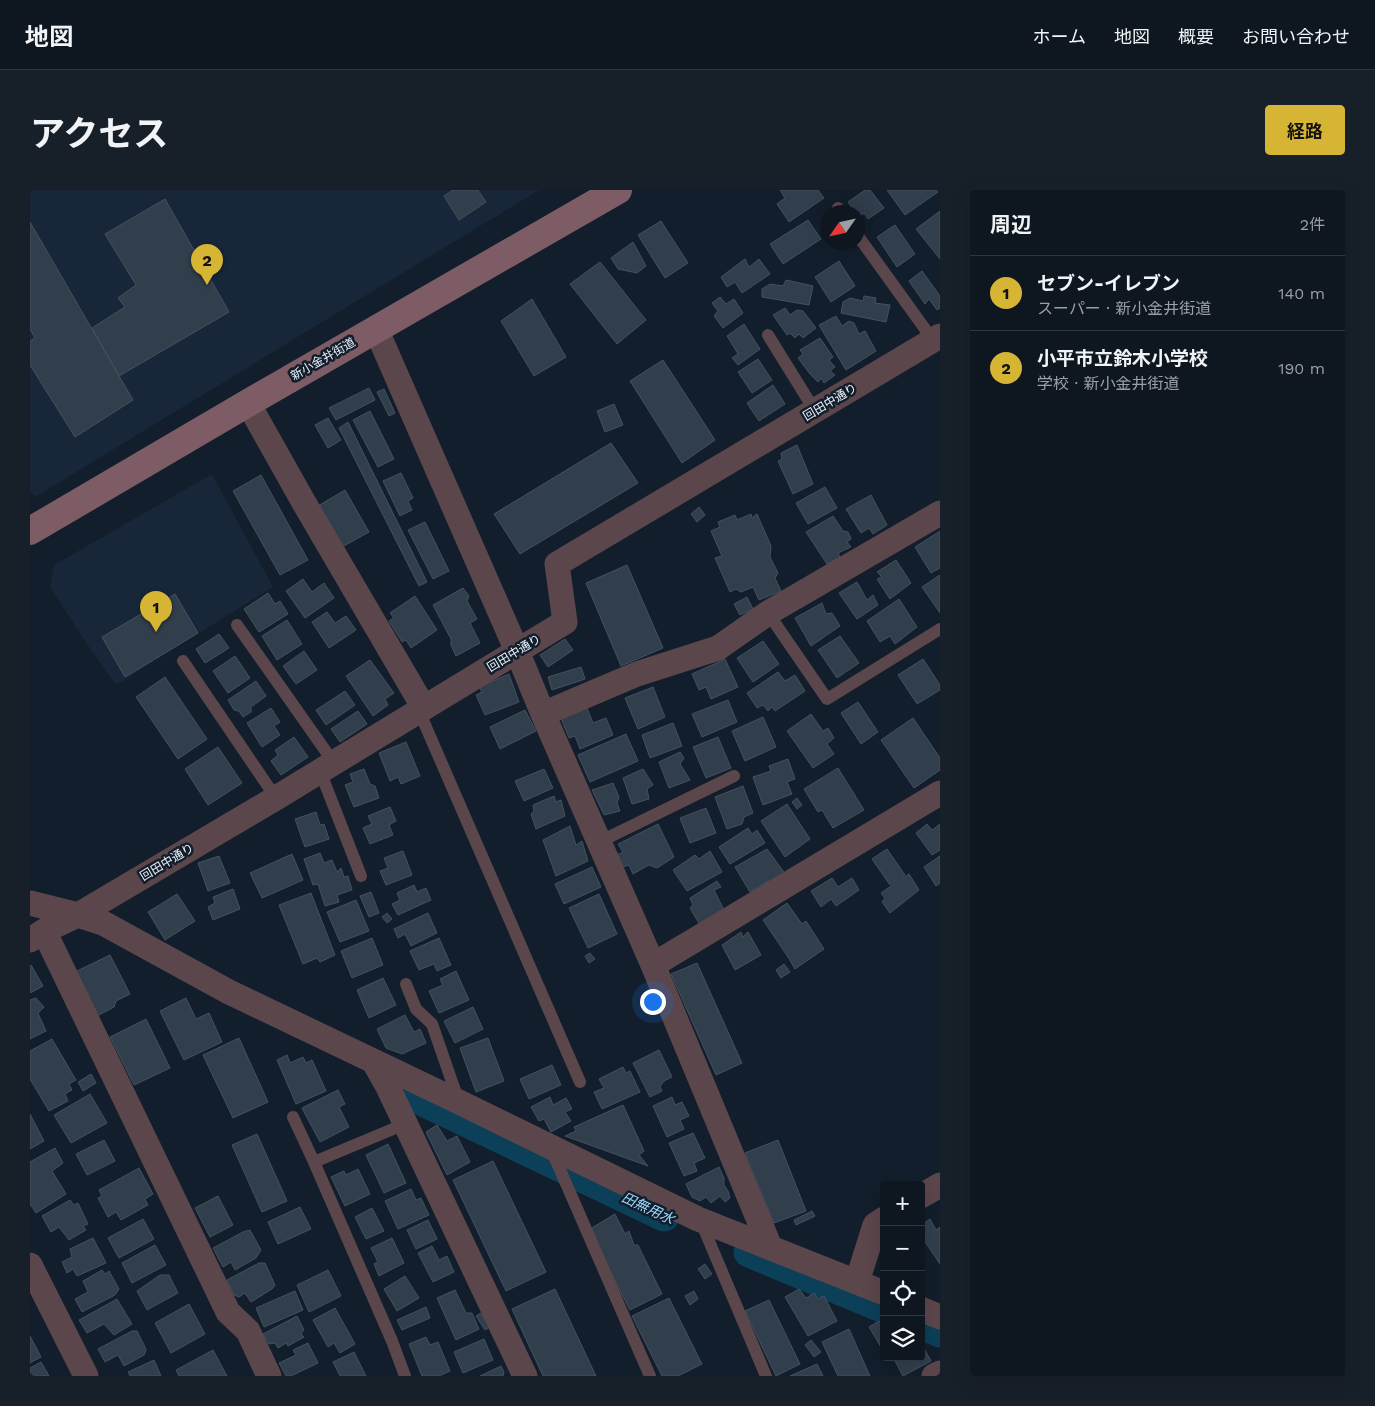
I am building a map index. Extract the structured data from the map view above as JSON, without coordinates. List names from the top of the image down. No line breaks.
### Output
{"streets":{"main road":["新小金井街道"],"street":["回田中通り"]},"water":["田無用水"],"north":"bottom left","page":{"header":"地図","nav":["ホーム","地図","概要","お問い合わせ"],"title":"アクセス","buttons":"経路","heading":["周辺","2件"],"pins":["2","1"],"list":[{"mark":"1","name":"セブン-イレブン","note":"スーパー · 新小金井街道","value":"140 m"},{"mark":"2","name":"小平市立鈴木小学校","note":"学校 · 新小金井街道","value":"190 m"}],"map_buttons":["+","−"]}}
